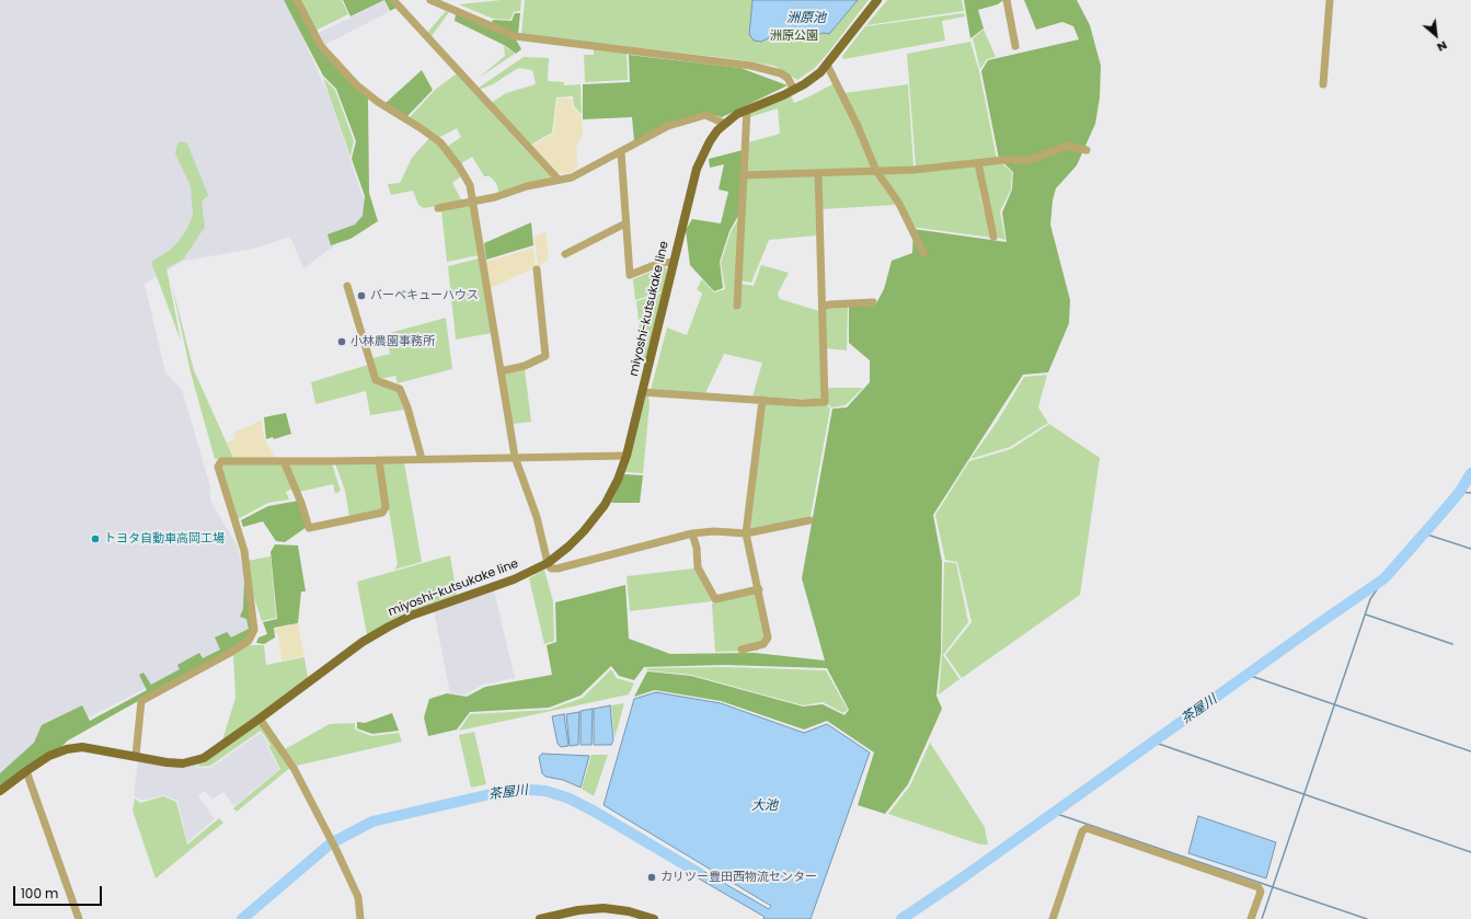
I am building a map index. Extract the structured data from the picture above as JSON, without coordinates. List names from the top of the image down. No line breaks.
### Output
{"streets":{"main road":["miyoshi-kutsukake line"]},"water":["洲原池","茶屋川","大池"],"parks":["洲原公園"],"places":["バーベキューハウス","小林農園事務所","トヨタ自動車高岡工場","カリツー豊田西物流センター"],"scale_bar":"100 m","north":"bottom right"}
